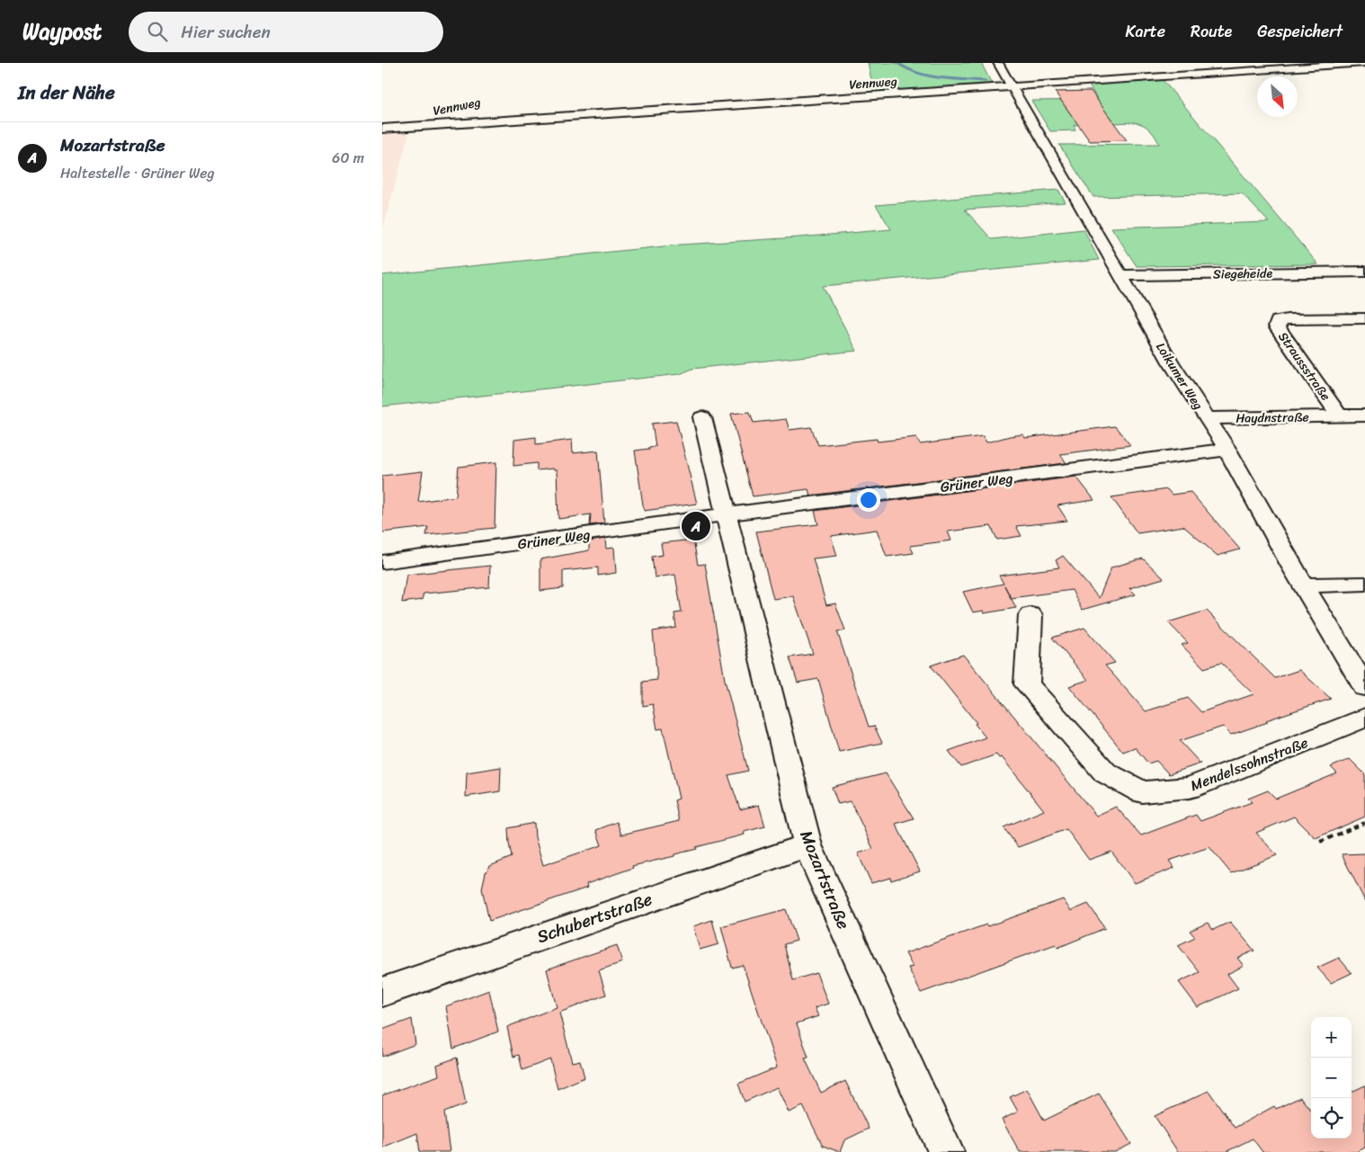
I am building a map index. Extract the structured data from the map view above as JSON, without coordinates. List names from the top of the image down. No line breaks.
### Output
{"streets":{"street":["Vennweg","Siegeheide","Straussstraße","Loikumer Weg","Haydnstraße","Grüner Weg","Mendelssohnstraße","Mozartstraße","Schubertstraße"]},"crossings":[["Vennweg","Loikumer Weg"],["Siegeheide","Loikumer Weg"],["Straussstraße","Haydnstraße"],["Loikumer Weg","Haydnstraße"],["Loikumer Weg","Grüner Weg"],["Grüner Weg","Mozartstraße"],["Mozartstraße","Schubertstraße"]],"north":"bottom right","page":{"header":"Waypost","search":"Hier suchen","nav":["Karte","Route","Gespeichert"],"heading":"In der Nähe","list":[{"mark":"A","name":"Mozartstraße","note":"Haltestelle · Grüner Weg","value":"60 m"}],"pins":"A","map_buttons":["+","−"]}}
